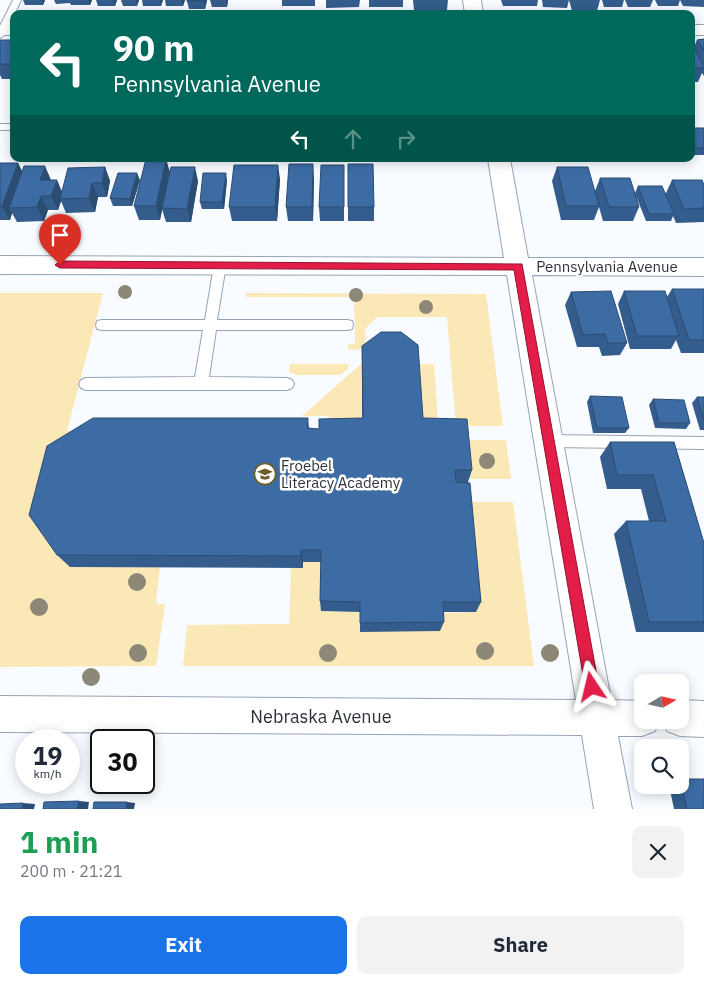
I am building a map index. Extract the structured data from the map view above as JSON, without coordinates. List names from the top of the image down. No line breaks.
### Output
{"streets":{"street":["Pennsylvania Avenue","Nebraska Avenue"]},"places":{"school or university":["Froebel Literacy Academy"]},"north":"right","page":{"turn":["90 m","Pennsylvania Avenue"],"speed":"19 km/h","limit":"30","heading":["1 min","200 m · 21:21"],"buttons":["Exit","Share"]}}
